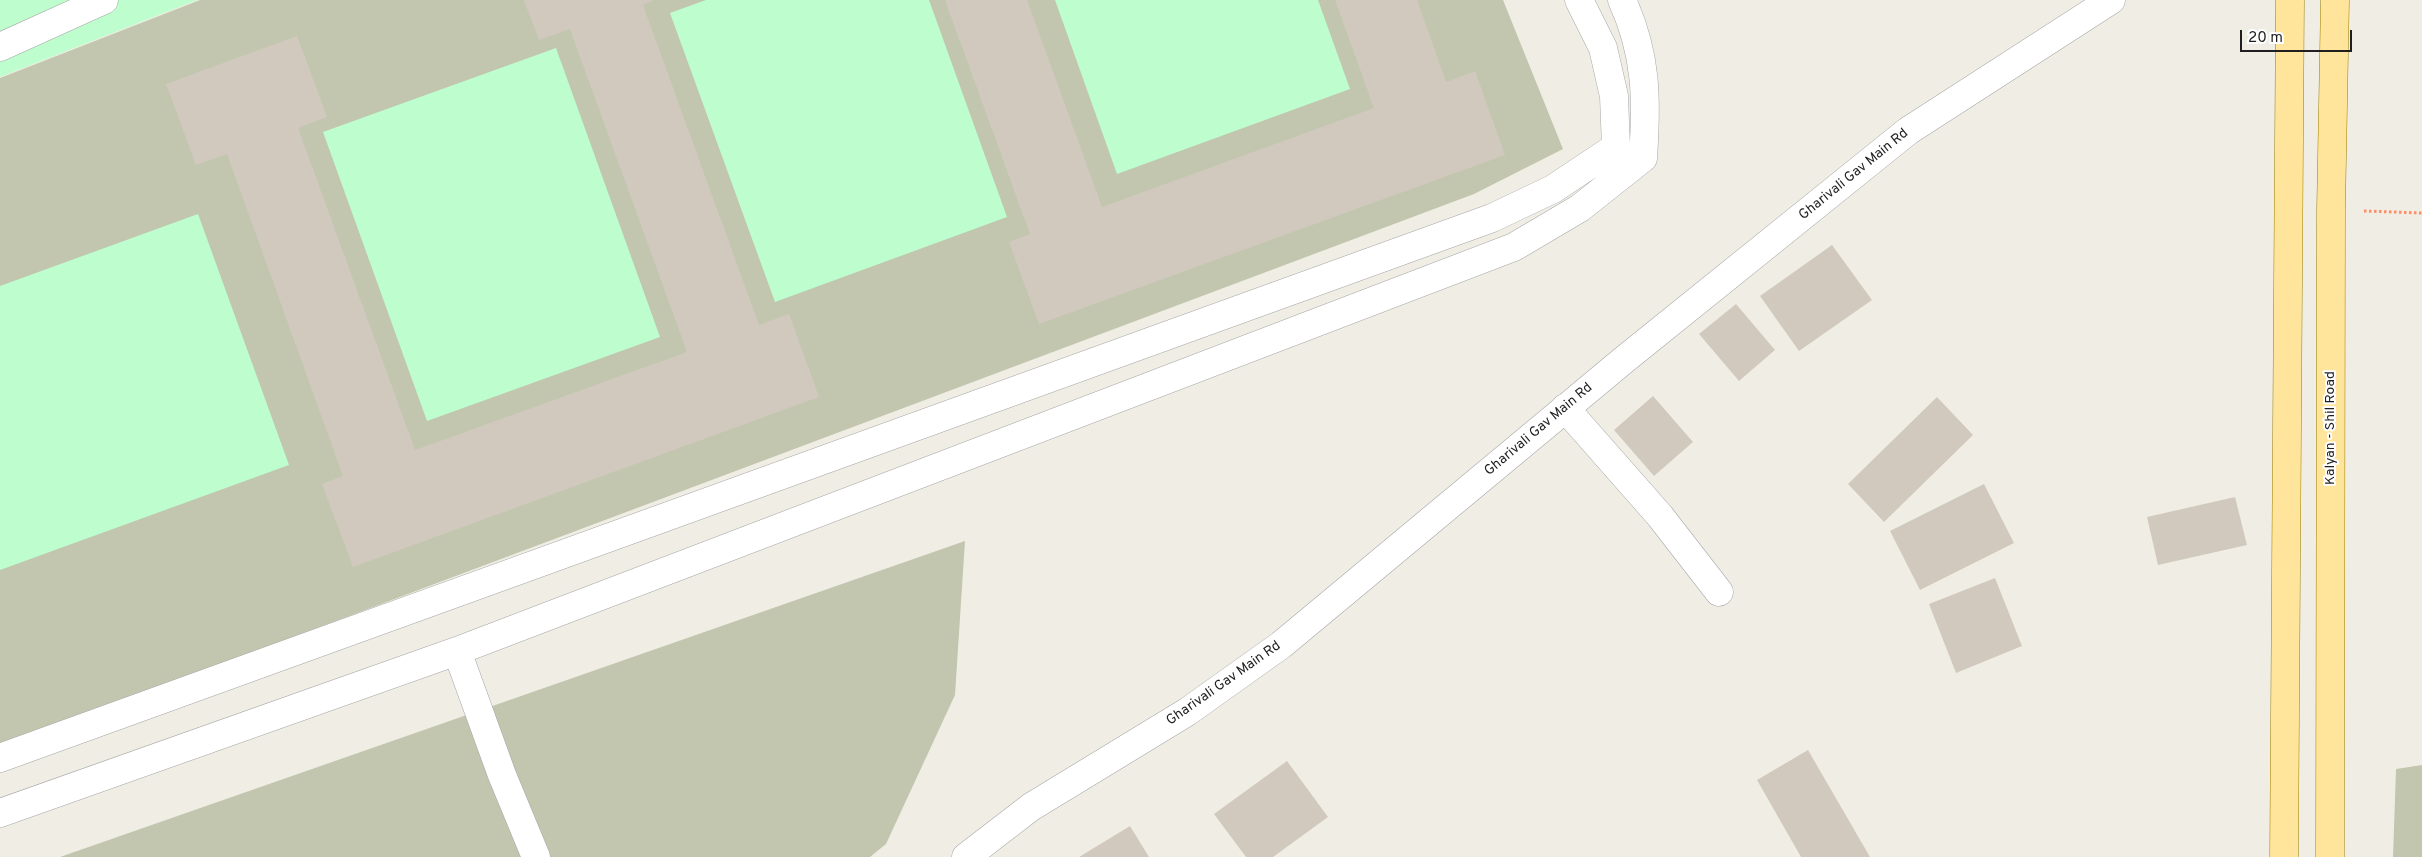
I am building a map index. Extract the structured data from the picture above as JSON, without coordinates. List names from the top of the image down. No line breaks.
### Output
{"streets":{"main road":["Kalyan - Shil Road"],"street":["Gharivali Gav Main Rd"]},"scale_bar":"20 m"}
